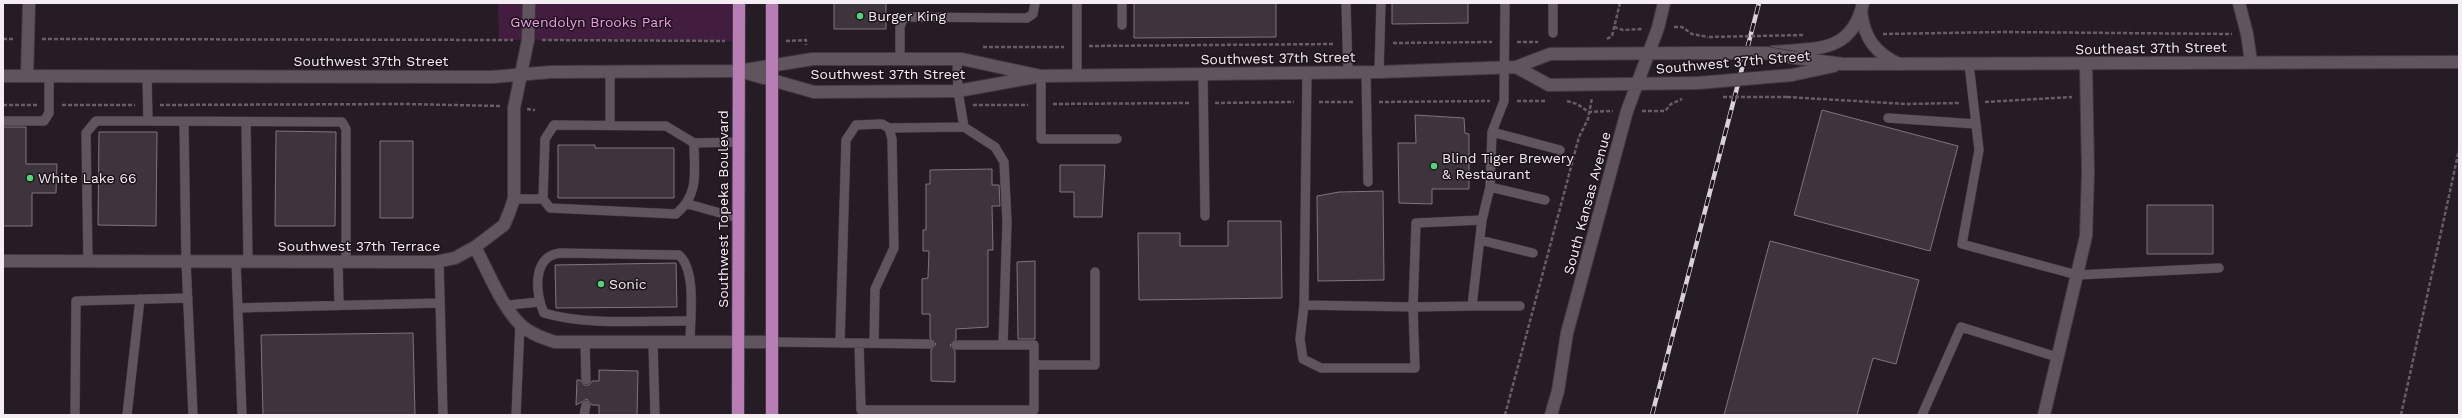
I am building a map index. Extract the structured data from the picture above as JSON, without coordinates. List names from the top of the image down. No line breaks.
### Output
{"streets":{"main road":["Southeast 37th Street","Southwest 37th Street","South Kansas Avenue","Southwest Topeka Boulevard","Southwest 37th Terrace"]},"crossings":[["Southeast 37th Street","Southwest 37th Street"],["Southwest 37th Street","South Kansas Avenue"],["Southwest 37th Street","Southwest Topeka Boulevard"],["Southwest 37th Street","Southwest 37th Terrace"]],"parks":["Gwendolyn Brooks Park"],"places":["Burger King","Blind Tiger Brewery & Restaurant","White Lake 66","Sonic"]}
